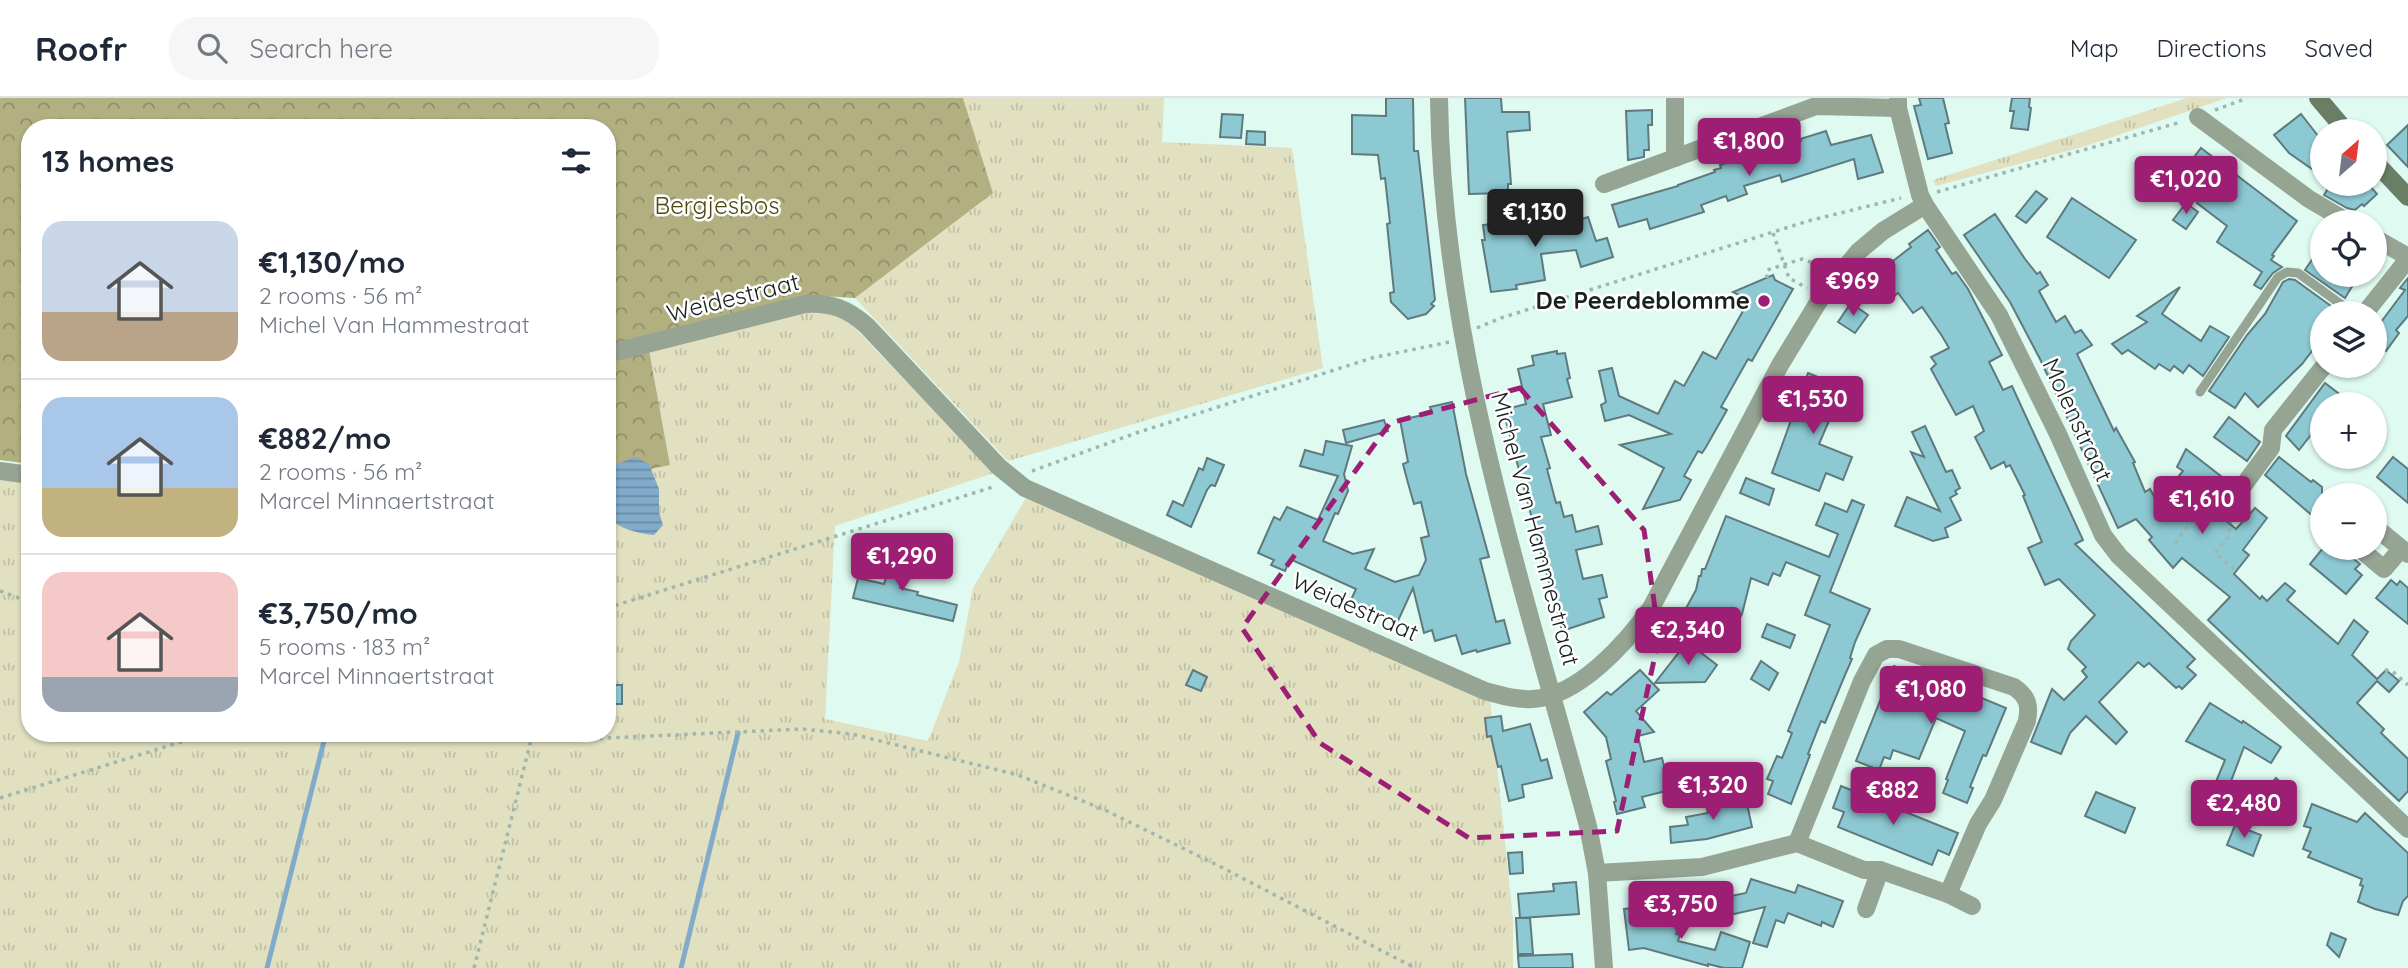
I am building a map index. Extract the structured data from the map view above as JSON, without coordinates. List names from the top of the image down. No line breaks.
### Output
{"streets":{"street":["Weidestraat","Molenstraat","Michel Van Hammestraat"]},"crossings":[["Weidestraat","Molenstraat"],["Weidestraat","Michel Van Hammestraat"]],"parks":["Bergjesbos"],"places":["De Peerdeblomme"],"north":"top right","page":{"header":"Roofr","search":"Search here","nav":["Map","Directions","Saved"],"price":["€1,800","€1,020","€1,130","€969","€1,530","€1,610","€1,290","€2,340","€1,080","€1,320","€882","€2,480","€3,750"],"map_buttons":["+","−"],"heading":"13 homes","list":[{"name":"€1,130/mo","note":"2 rooms · 56 m² · Michel Van Hammestraat"},{"name":"€882/mo","note":"2 rooms · 56 m² · Marcel Minnaertstraat"},{"name":"€3,750/mo","note":"5 rooms · 183 m² · Marcel Minnaertstraat"}]}}
